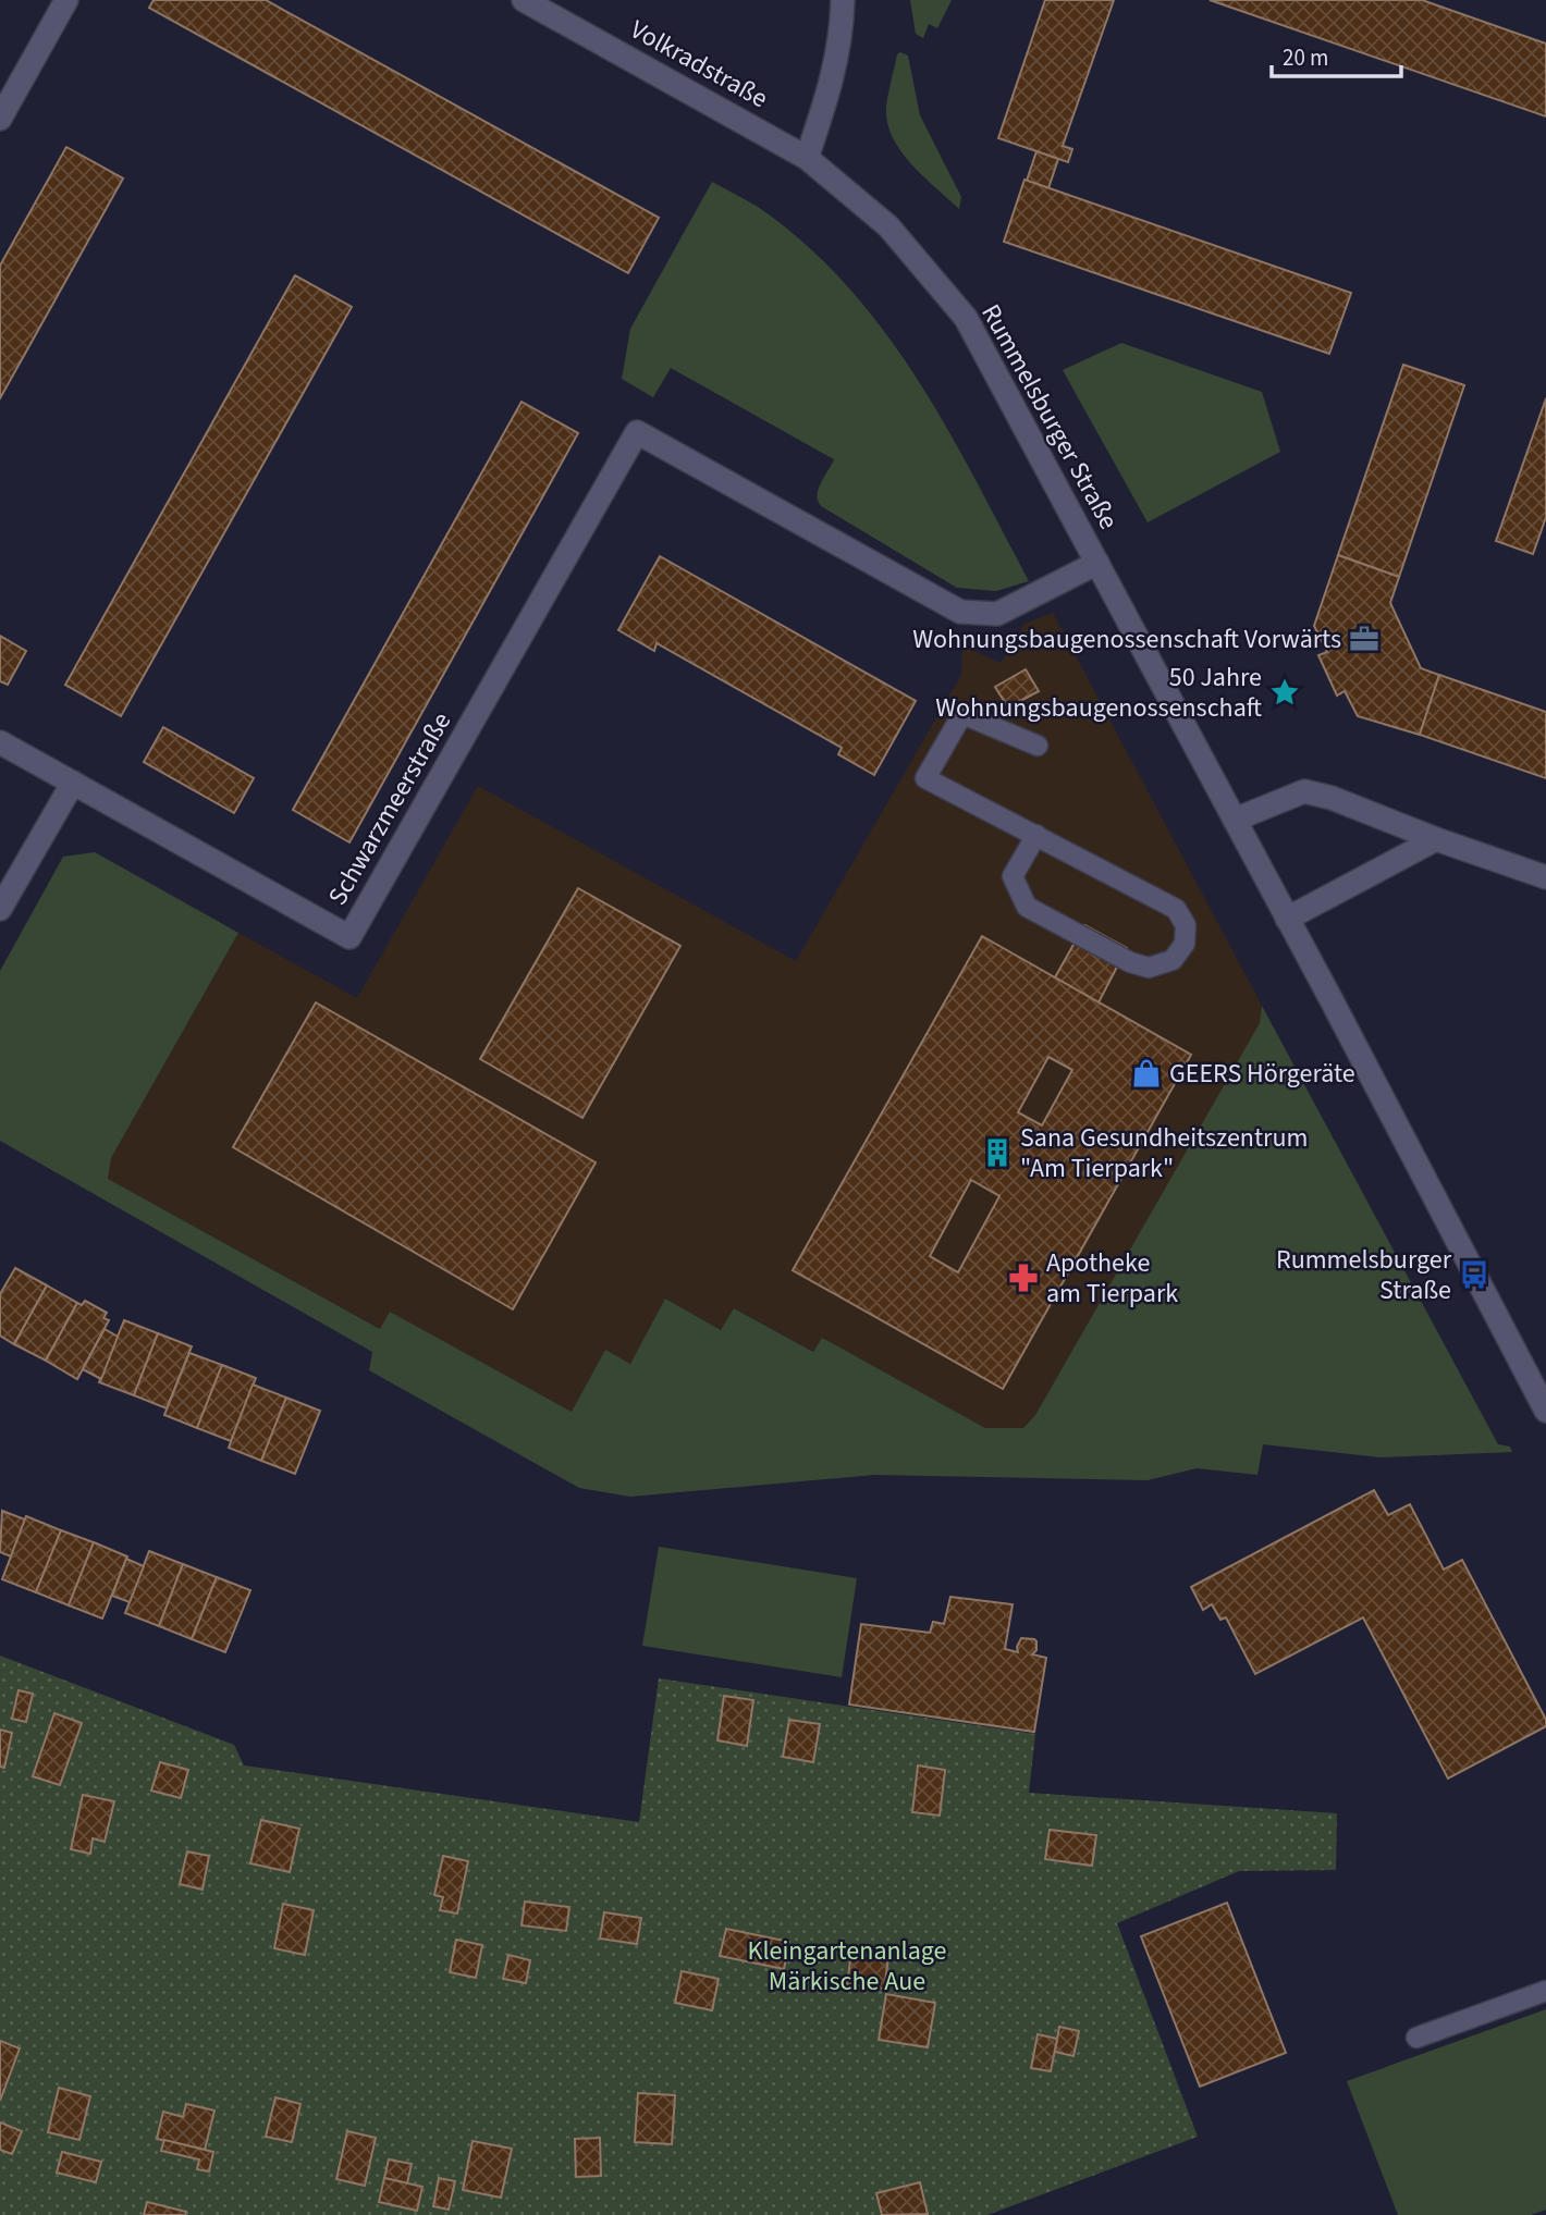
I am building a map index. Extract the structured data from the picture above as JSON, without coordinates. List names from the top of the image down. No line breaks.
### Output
{"streets":{"street":["Volkradstraße","Rummelsburger Straße","Schwarzmeerstraße"]},"crossings":[["Volkradstraße","Rummelsburger Straße"],["Rummelsburger Straße","Schwarzmeerstraße"]],"parks":["Kleingartenanlage Märkische Aue"],"places":{"office":["Wohnungsbaugenossenschaft Vorwärts"],"place":["50 Jahre Wohnungsbaugenossenschaft"],"shop":["GEERS Hörgeräte"],"building":["Sana Gesundheitszentrum \"Am Tierpark\""],"bus stop":["Rummelsburger Straße"],"pharmacy":["Apotheke am Tierpark"]},"scale_bar":"20 m"}
